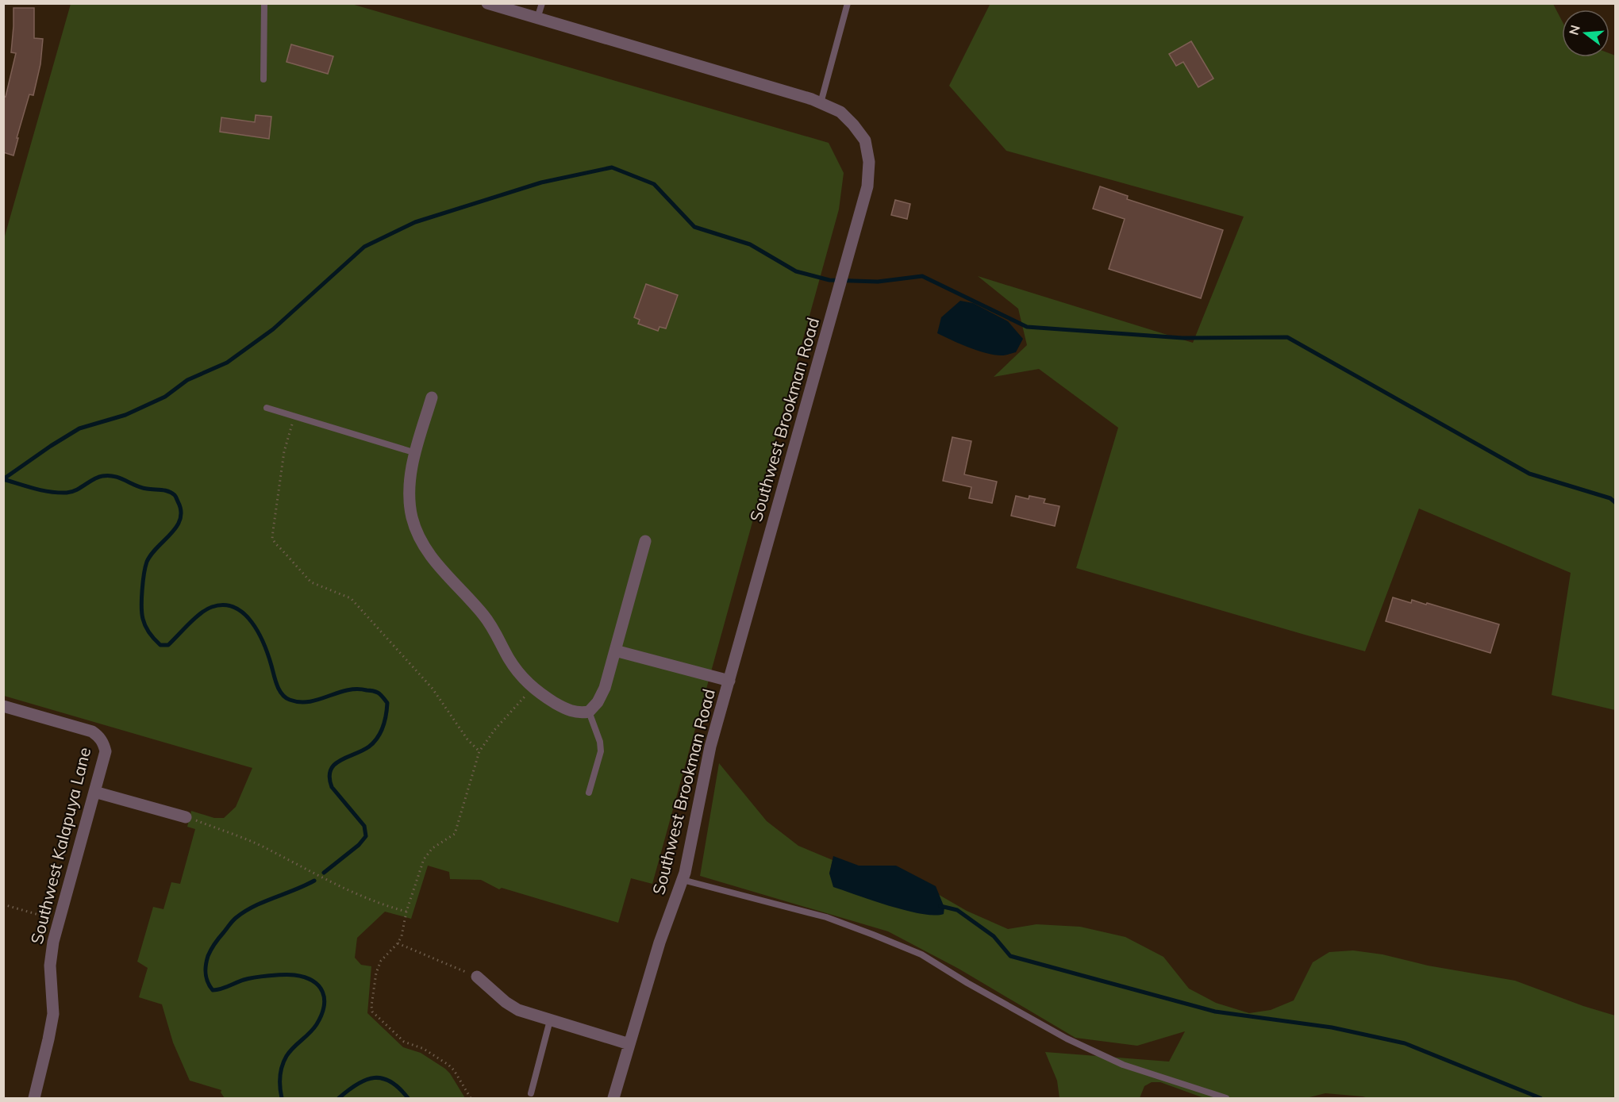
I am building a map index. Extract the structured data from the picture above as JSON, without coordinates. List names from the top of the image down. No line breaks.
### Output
{"streets":{"street":["Southwest Brookman Road","Southwest Kalapuya Lane"]},"north":"left"}
